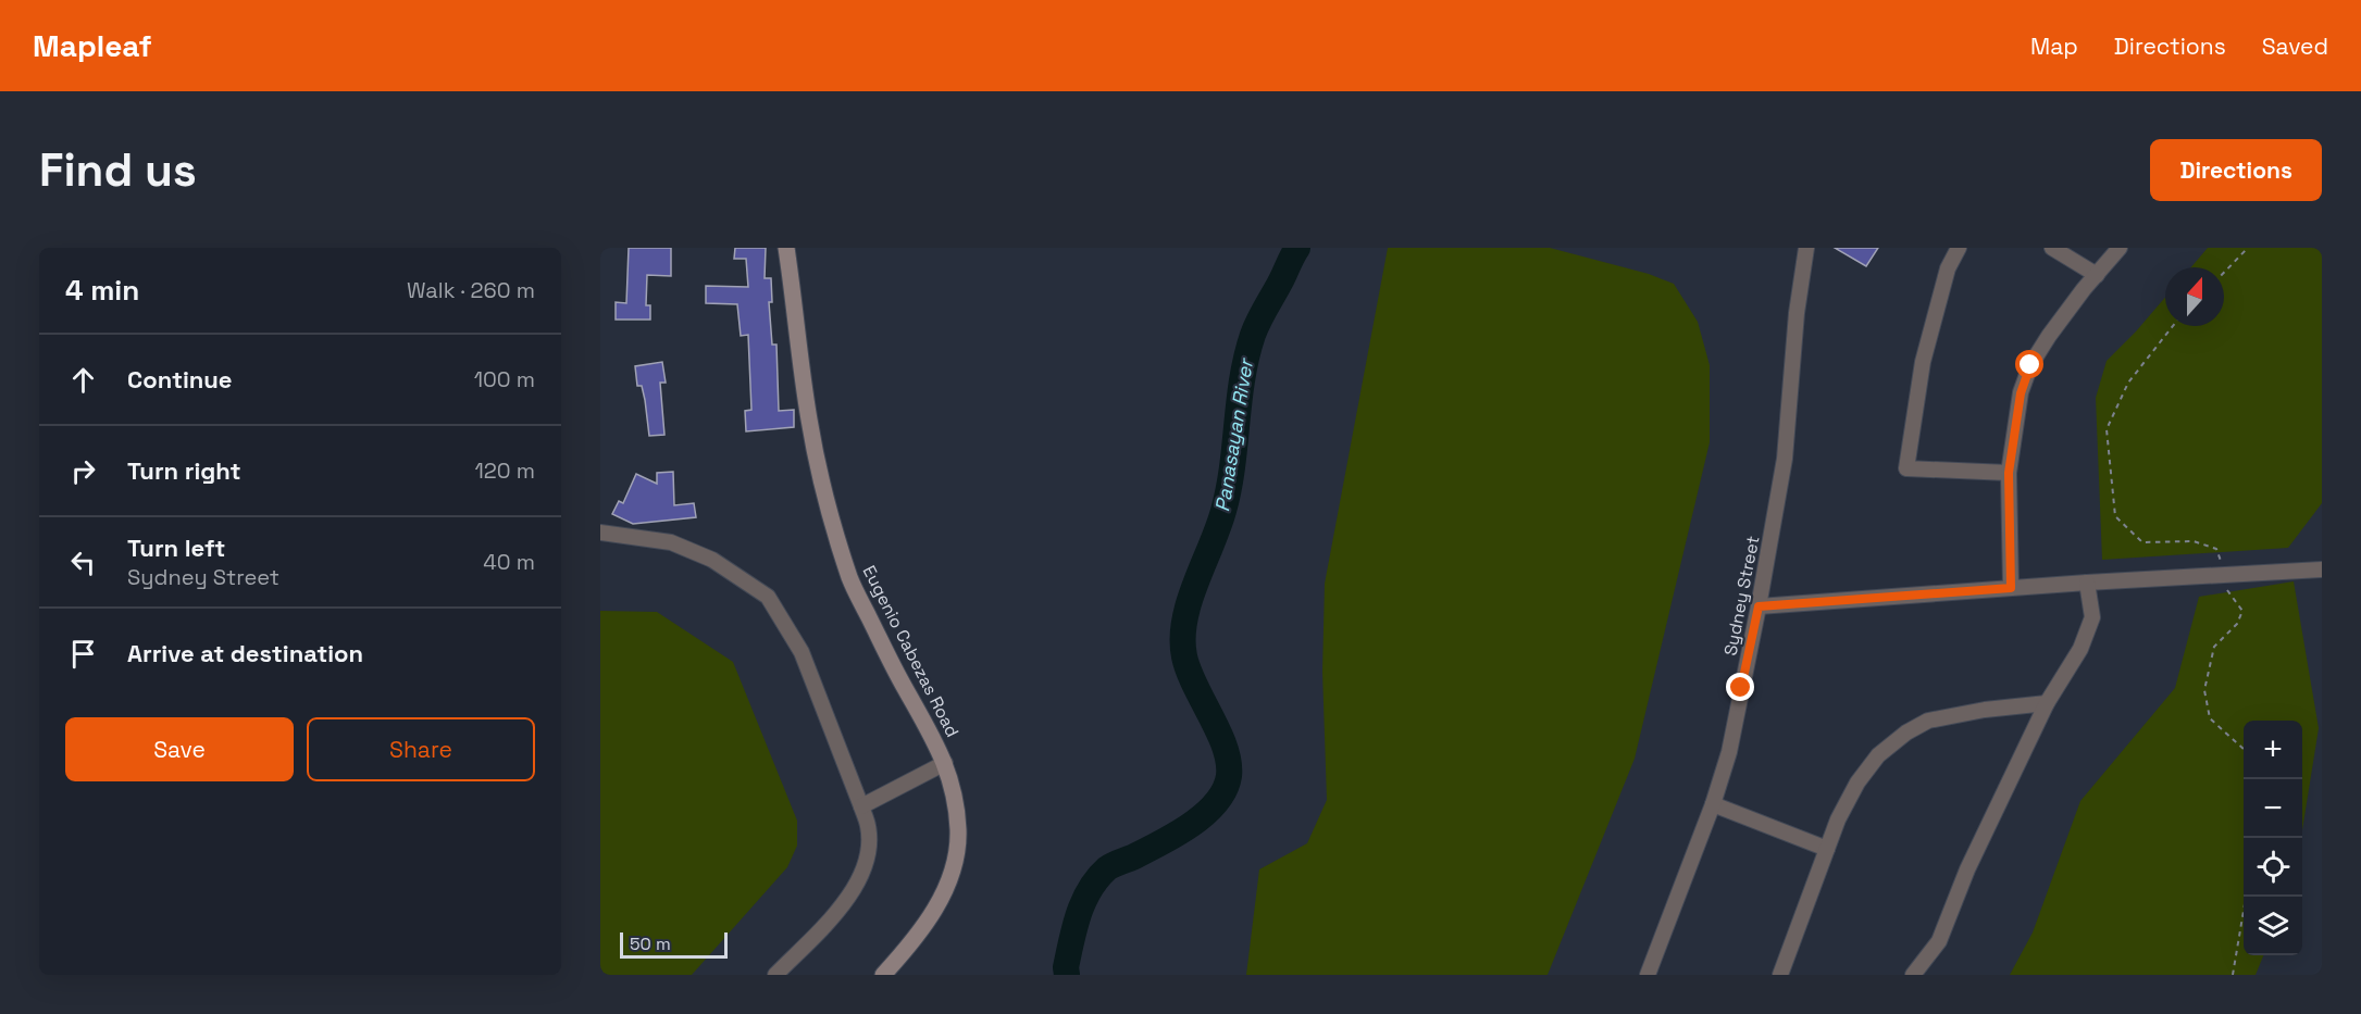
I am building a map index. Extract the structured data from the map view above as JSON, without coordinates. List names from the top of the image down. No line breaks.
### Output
{"streets":{"street":["Sydney Street","Eugenio Cabezas Road"]},"water":["Panasayan River"],"scale_bar":"50 m","north":"top","page":{"header":"Mapleaf","nav":["Map","Directions","Saved"],"buttons":["Directions",["Save","Share"]],"title":"Find us","heading":["4 min","Walk · 260 m"],"list":[["Continue","100 m"],["Turn right","120 m"],["Turn left","Sydney Street","40 m"],"Arrive at destination"],"map_buttons":["+","−"],"scale":"50 m"}}
